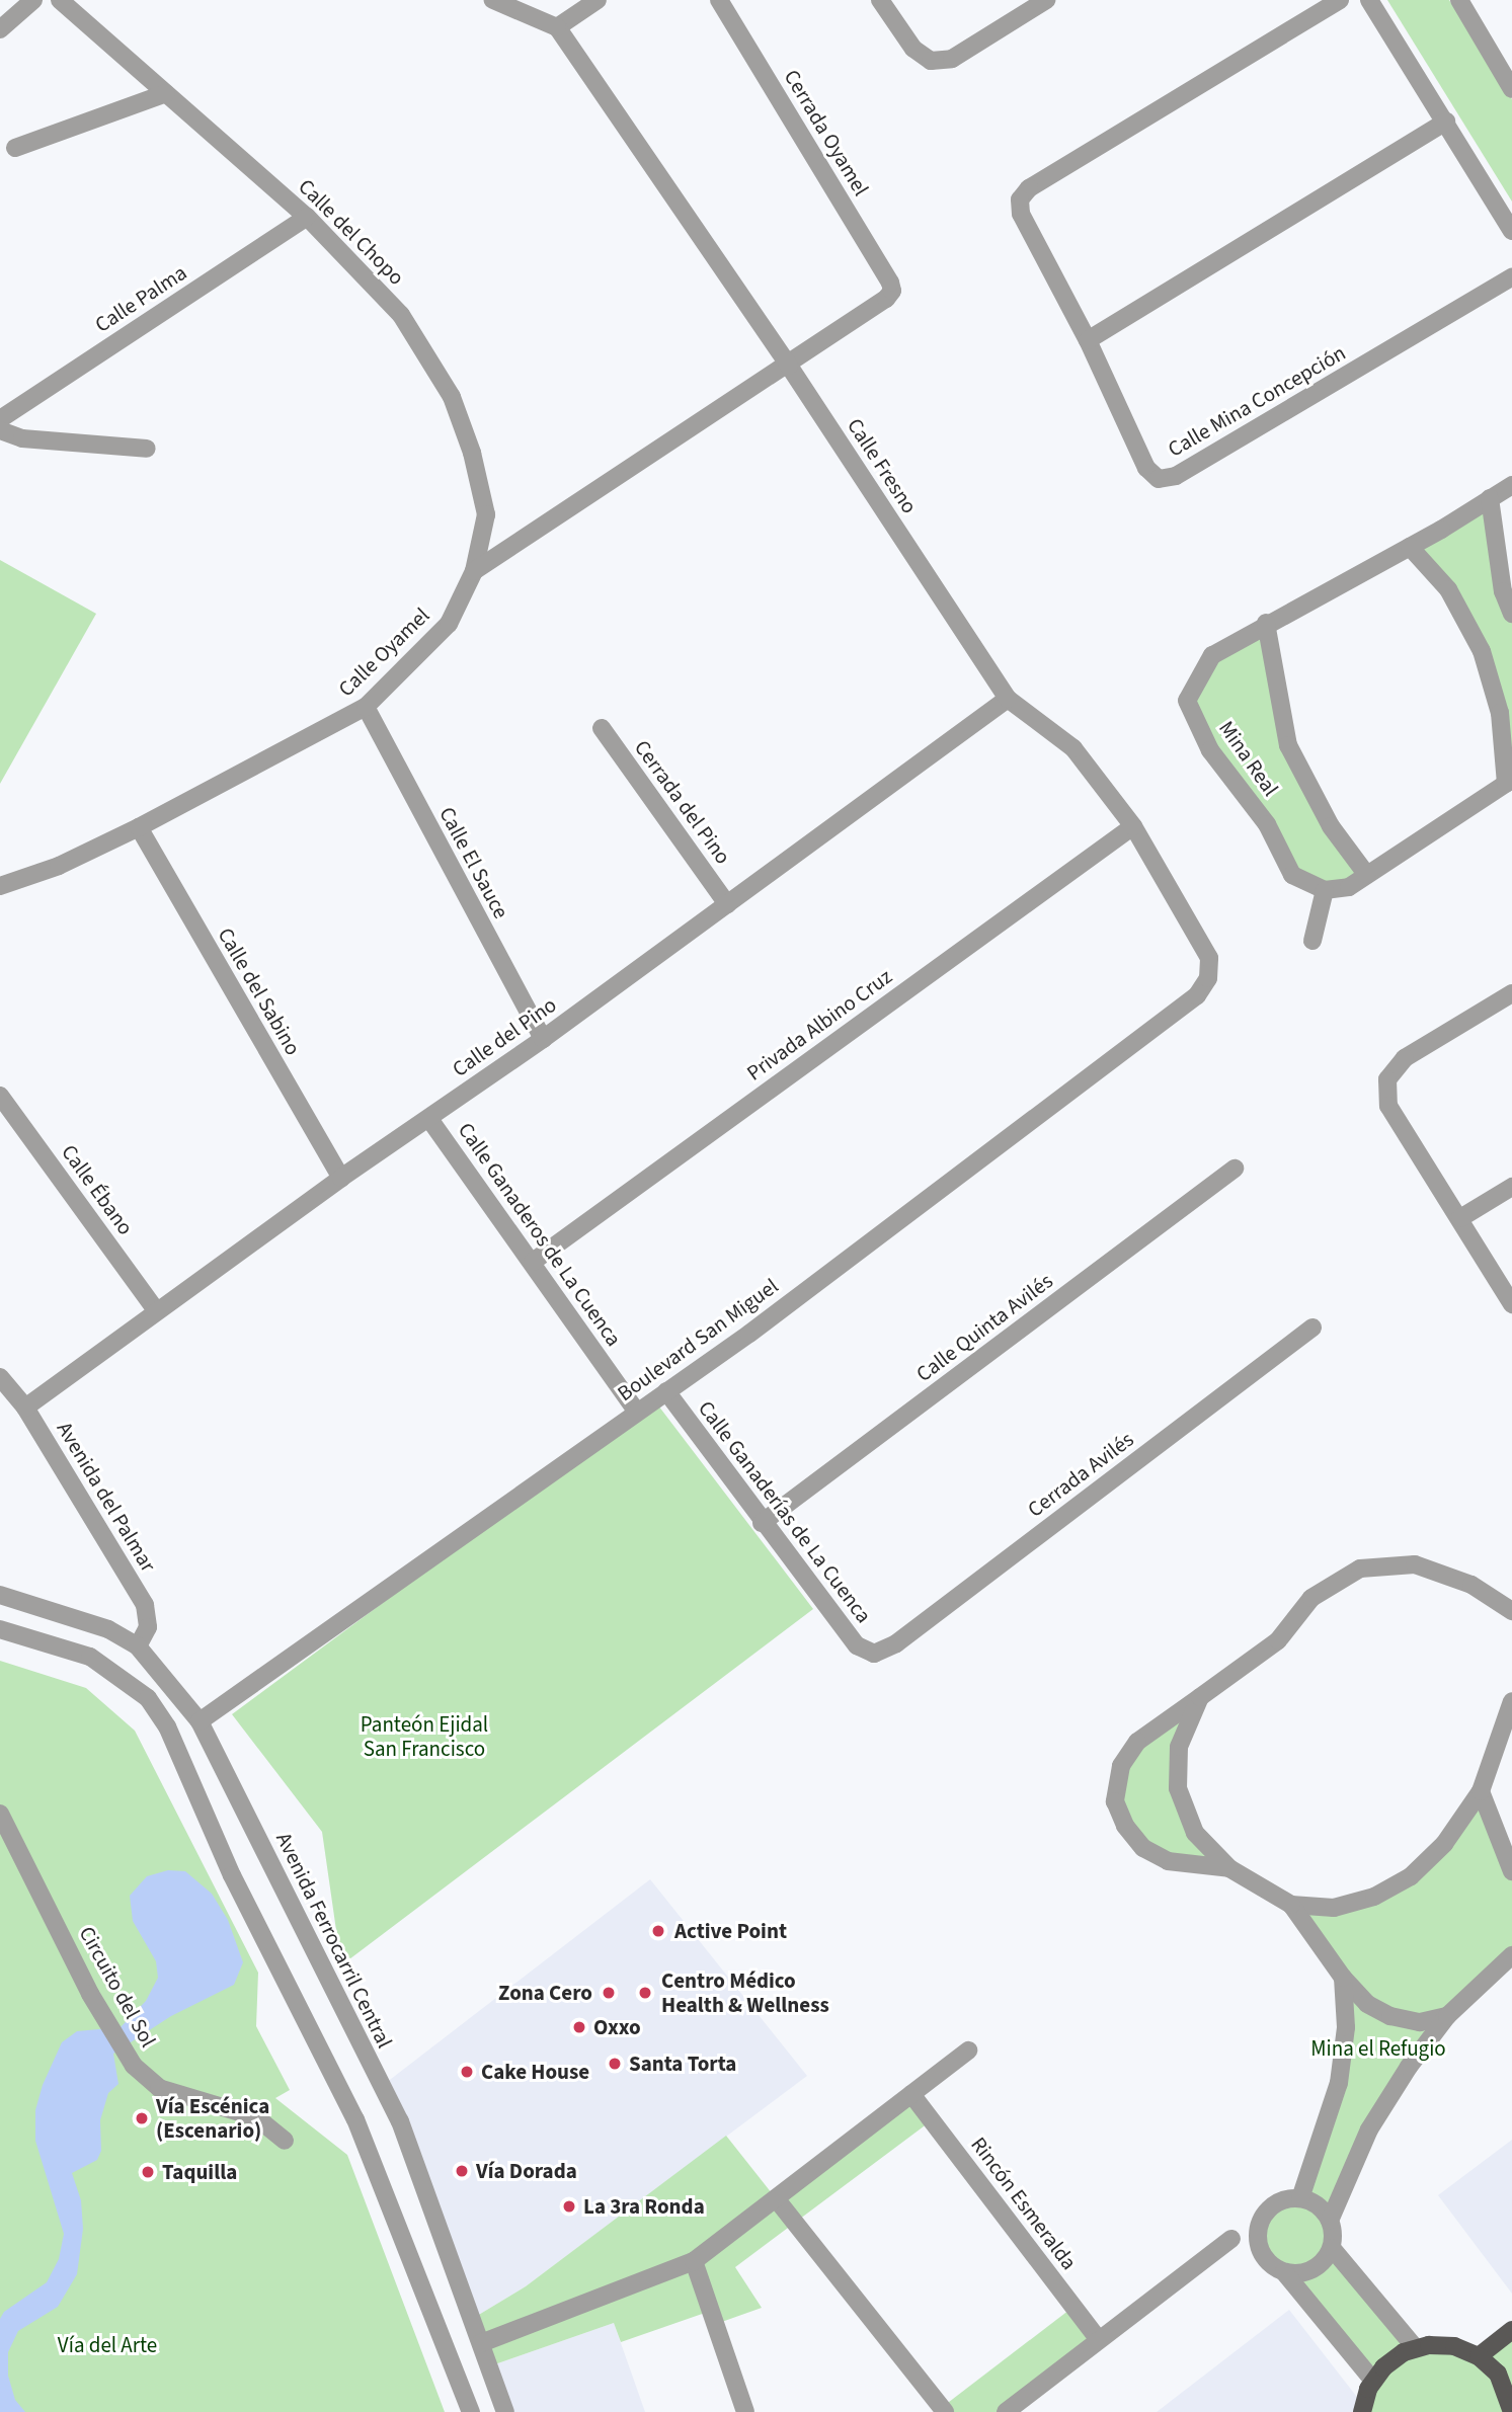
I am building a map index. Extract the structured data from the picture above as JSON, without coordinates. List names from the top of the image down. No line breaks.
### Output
{"streets":{"street":["Cerrada Oyamel","Calle del Chopo","Calle Palma","Calle Mina Concepción","Calle Fresno","Calle Oyamel","Mina Real","Cerrada del Pino","Calle El Sauce","Calle del Sabino","Privada Albino Cruz","Calle del Pino","Calle Ébano","Calle Ganaderos de La Cuenca","Calle Quinta Avilés","Boulevard San Miguel","Cerrada Avilés","Avenida del Palmar","Calle Ganaderías de La Cuenca","Avenida Ferrocarril Central","Circuito del Sol","Rincón Esmeralda"]},"crossings":[["Cerrada Oyamel","Calle Fresno"],["Calle del Chopo","Calle Palma"],["Calle del Chopo","Calle Oyamel"],["Calle Fresno","Privada Albino Cruz"],["Calle Fresno","Calle del Pino"],["Calle Fresno","Boulevard San Miguel"],["Calle Oyamel","Calle El Sauce"],["Calle Oyamel","Calle del Sabino"],["Cerrada del Pino","Calle del Pino"],["Calle El Sauce","Calle del Pino"],["Calle del Sabino","Calle del Pino"],["Privada Albino Cruz","Calle Ganaderos de La Cuenca"],["Calle del Pino","Calle Ébano"],["Calle del Pino","Calle Ganaderos de La Cuenca"],["Calle del Pino","Avenida del Palmar"],["Calle Ganaderos de La Cuenca","Boulevard San Miguel"],["Calle Quinta Avilés","Calle Ganaderías de La Cuenca"],["Boulevard San Miguel","Calle Ganaderías de La Cuenca"],["Boulevard San Miguel","Avenida Ferrocarril Central"],["Cerrada Avilés","Calle Ganaderías de La Cuenca"],["Avenida del Palmar","Avenida Ferrocarril Central"]],"parks":["Panteón Ejidal San Francisco","Mina el Refugio","Vía del Arte"],"places":["Active Point","Zona Cero","Centro Médico Health & Wellness","Oxxo","Santa Torta","Cake House","Vía Escénica (Escenario)","Vía Dorada","Taquilla","La 3ra Ronda"]}
